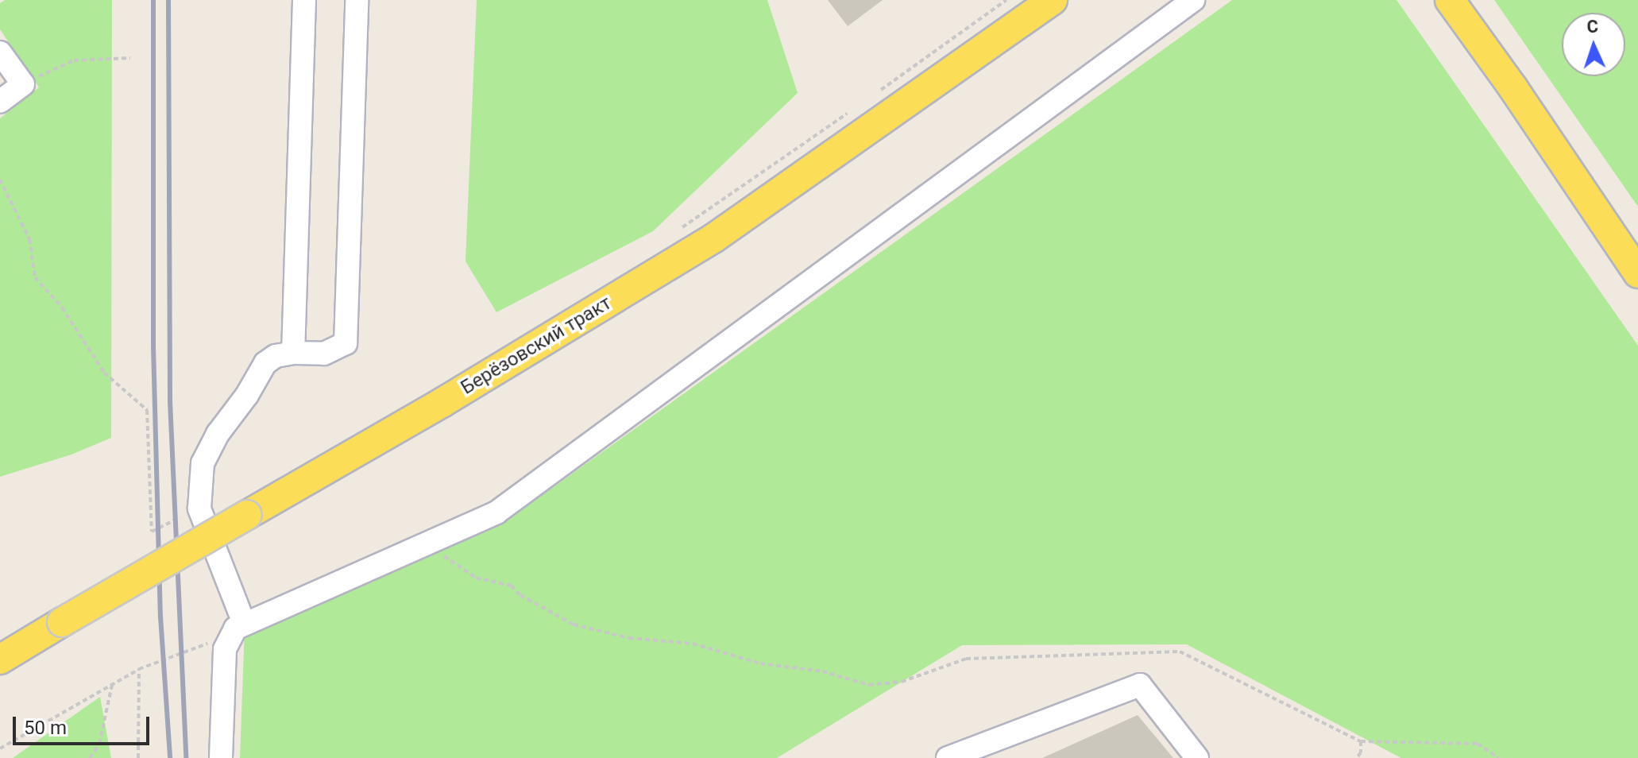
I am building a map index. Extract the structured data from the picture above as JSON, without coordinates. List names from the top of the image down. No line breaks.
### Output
{"streets":{"main road":["Берёзовский тракт"]},"scale_bar":"50 m","north":"top"}
